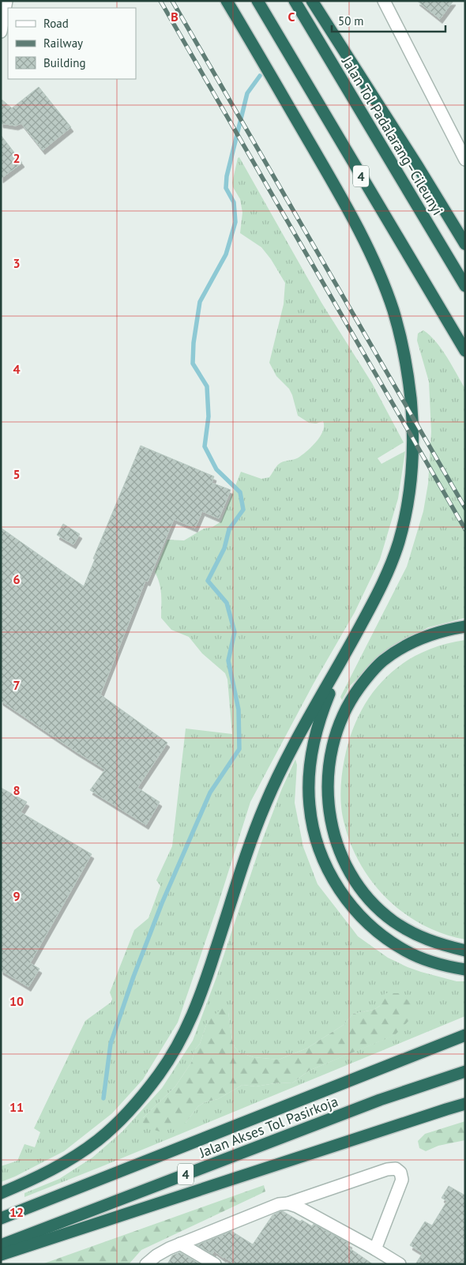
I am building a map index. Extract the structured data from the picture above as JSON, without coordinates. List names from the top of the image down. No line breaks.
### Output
{"streets":{"highway":["Jalan Tol Padalarang–Cileunyi","4","Jalan Akses Tol Pasirkoja"]},"crossings":[["4","Jalan Akses Tol Pasirkoja"]],"legend":["Road","Railway","Building"],"scale_bar":"50 m","grid":{"columns":["B","C"],"rows":["2","3","4","5","6","7","8","9","10","11","12"]}}
